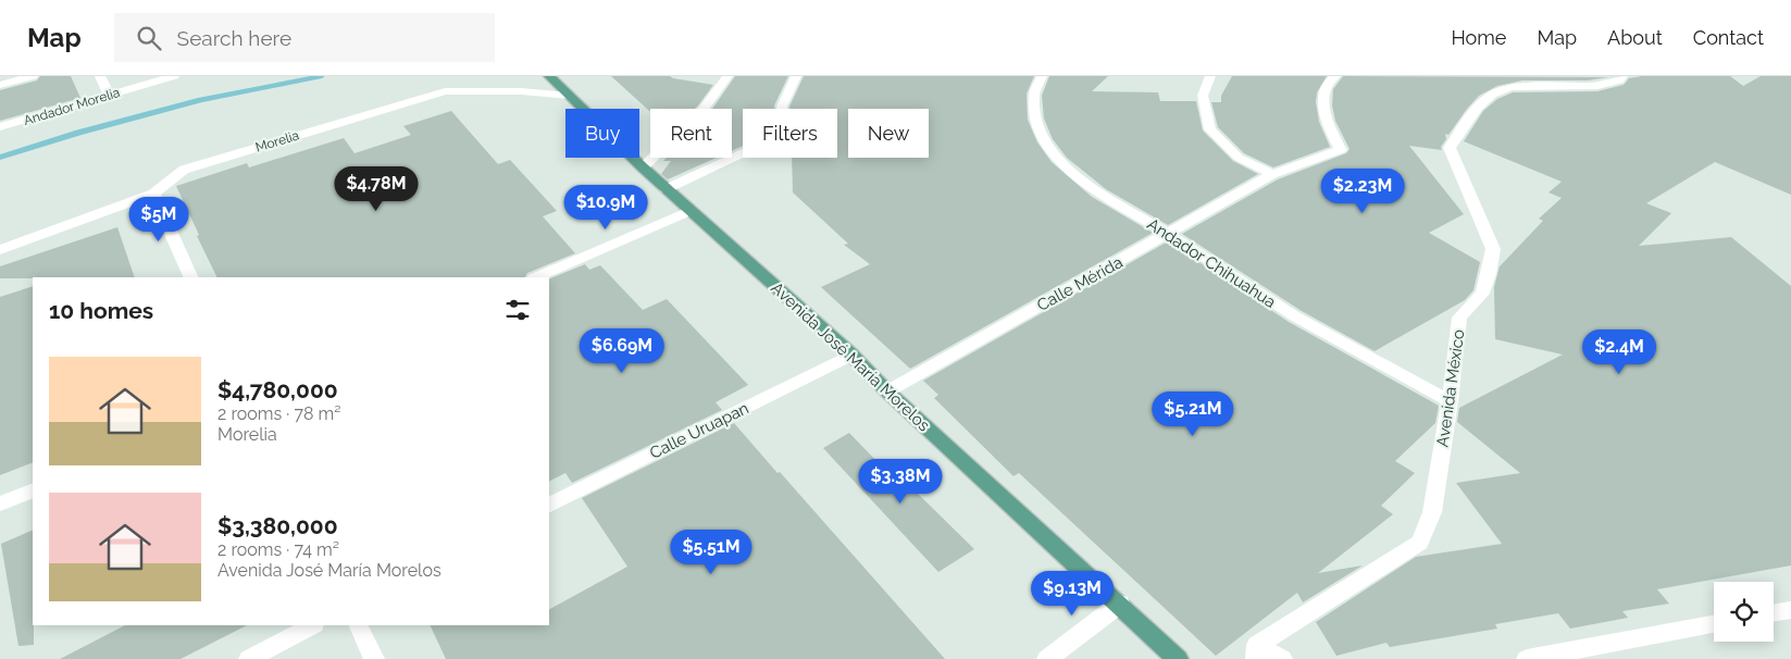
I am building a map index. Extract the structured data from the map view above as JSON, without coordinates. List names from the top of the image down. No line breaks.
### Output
{"streets":{"main road":["Avenida José María Morelos"],"street":["Andador Morelia","Morelia","Andador Chihuahua","Calle Mérida","Avenida México","Calle Uruapan"]},"crossings":[["Morelia","Avenida José María Morelos"],["Andador Chihuahua","Calle Mérida"],["Andador Chihuahua","Avenida México"],["Calle Mérida","Avenida José María Morelos"],["Avenida José María Morelos","Calle Uruapan"]],"page":{"header":"Map","search":"Search here","nav":["Home","Map","About","Contact"],"chip":["Buy","Rent","Filters","New"],"price":["$4.78M","$2.23M","$10.9M","$5M","$6.69M","$2.4M","$5.21M","$3.38M","$5.51M","$9.13M"],"heading":"10 homes","list":[{"name":"$4,780,000","note":"2 rooms · 78 m² · Morelia"},{"name":"$3,380,000","note":"2 rooms · 74 m² · Avenida José María Morelos"}]}}
